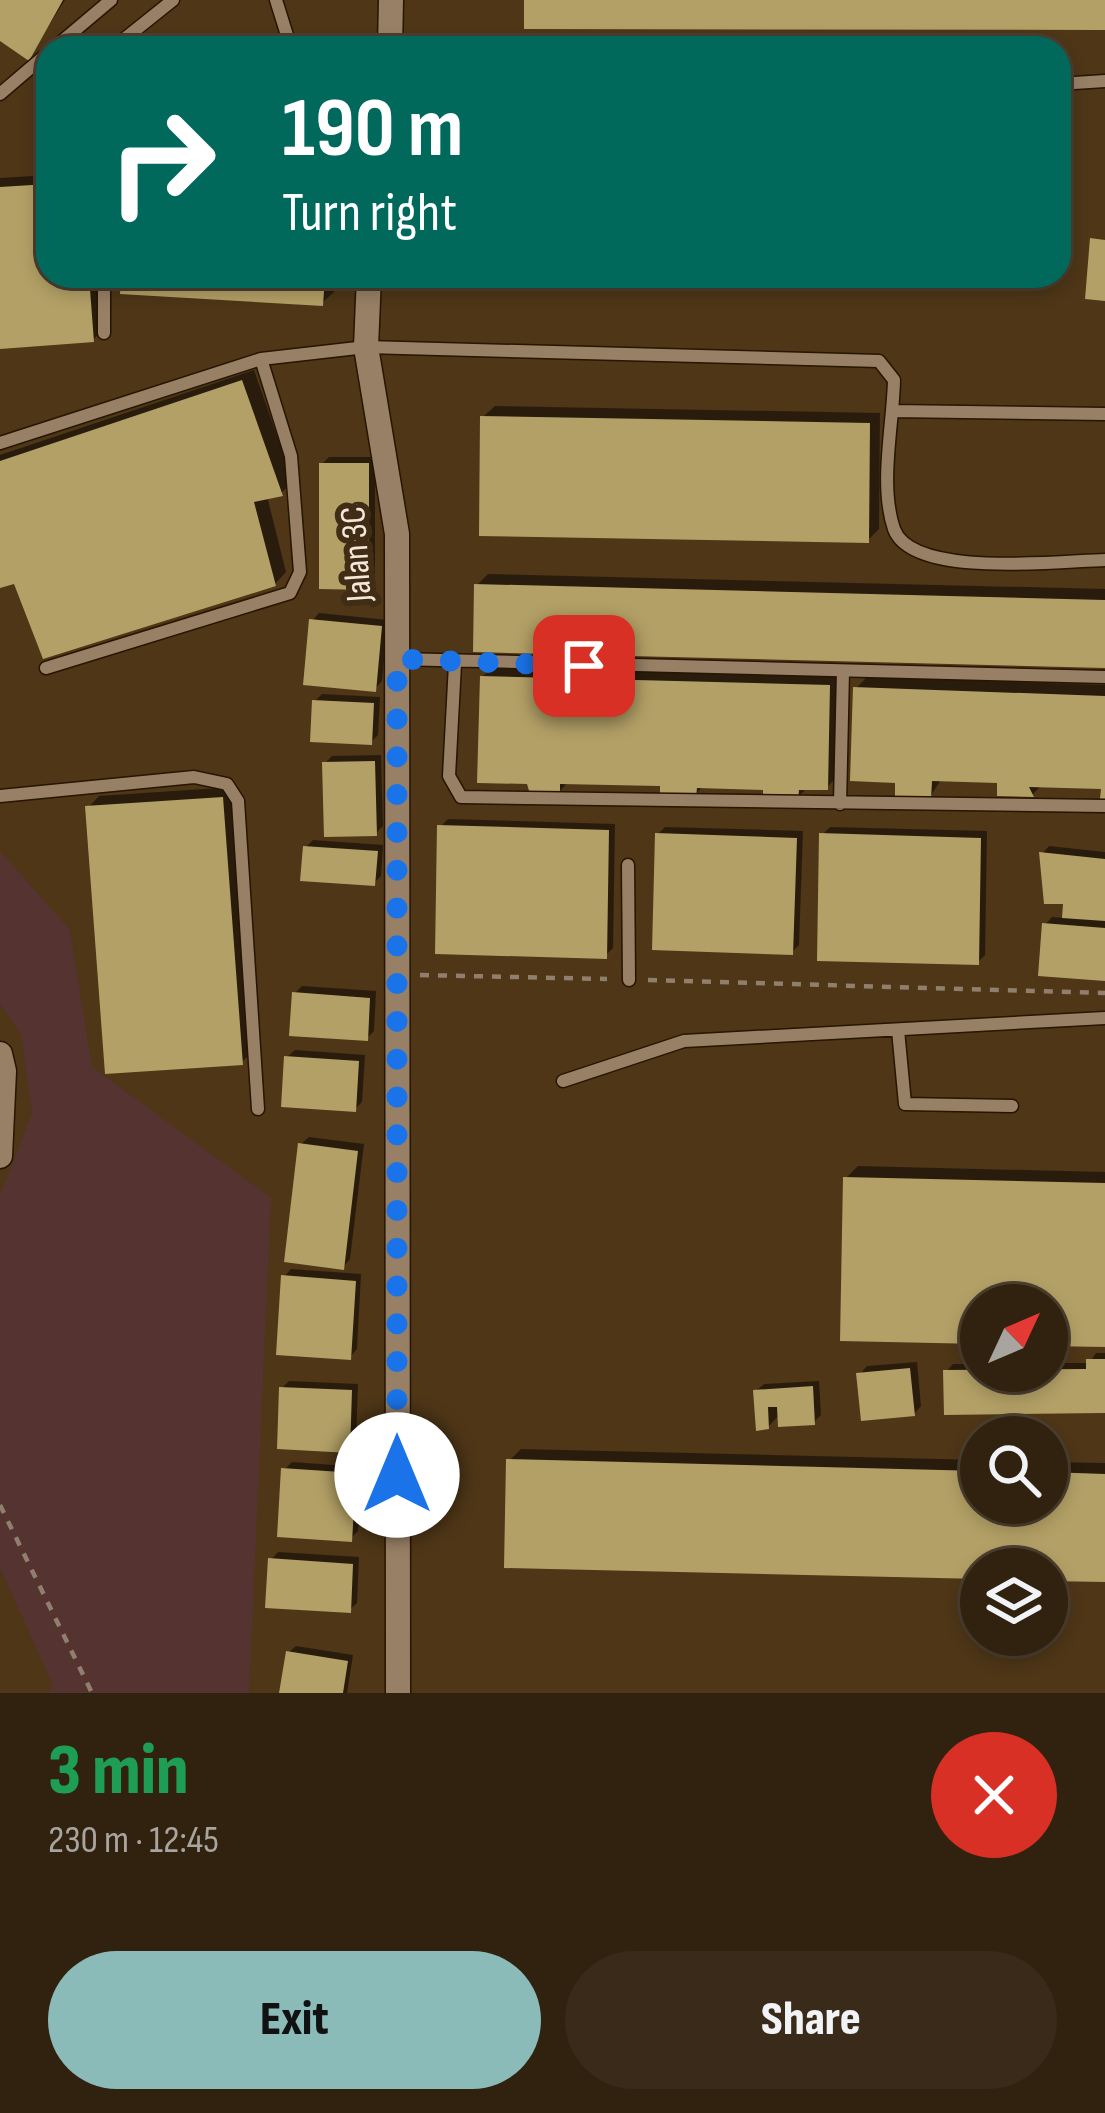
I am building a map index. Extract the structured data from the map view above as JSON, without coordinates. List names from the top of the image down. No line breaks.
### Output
{"streets":{"street":["Jalan 3C"]},"north":"top right","page":{"turn":["190 m","Turn right"],"heading":["3 min","230 m · 12:45"],"buttons":["Exit","Share"]}}
